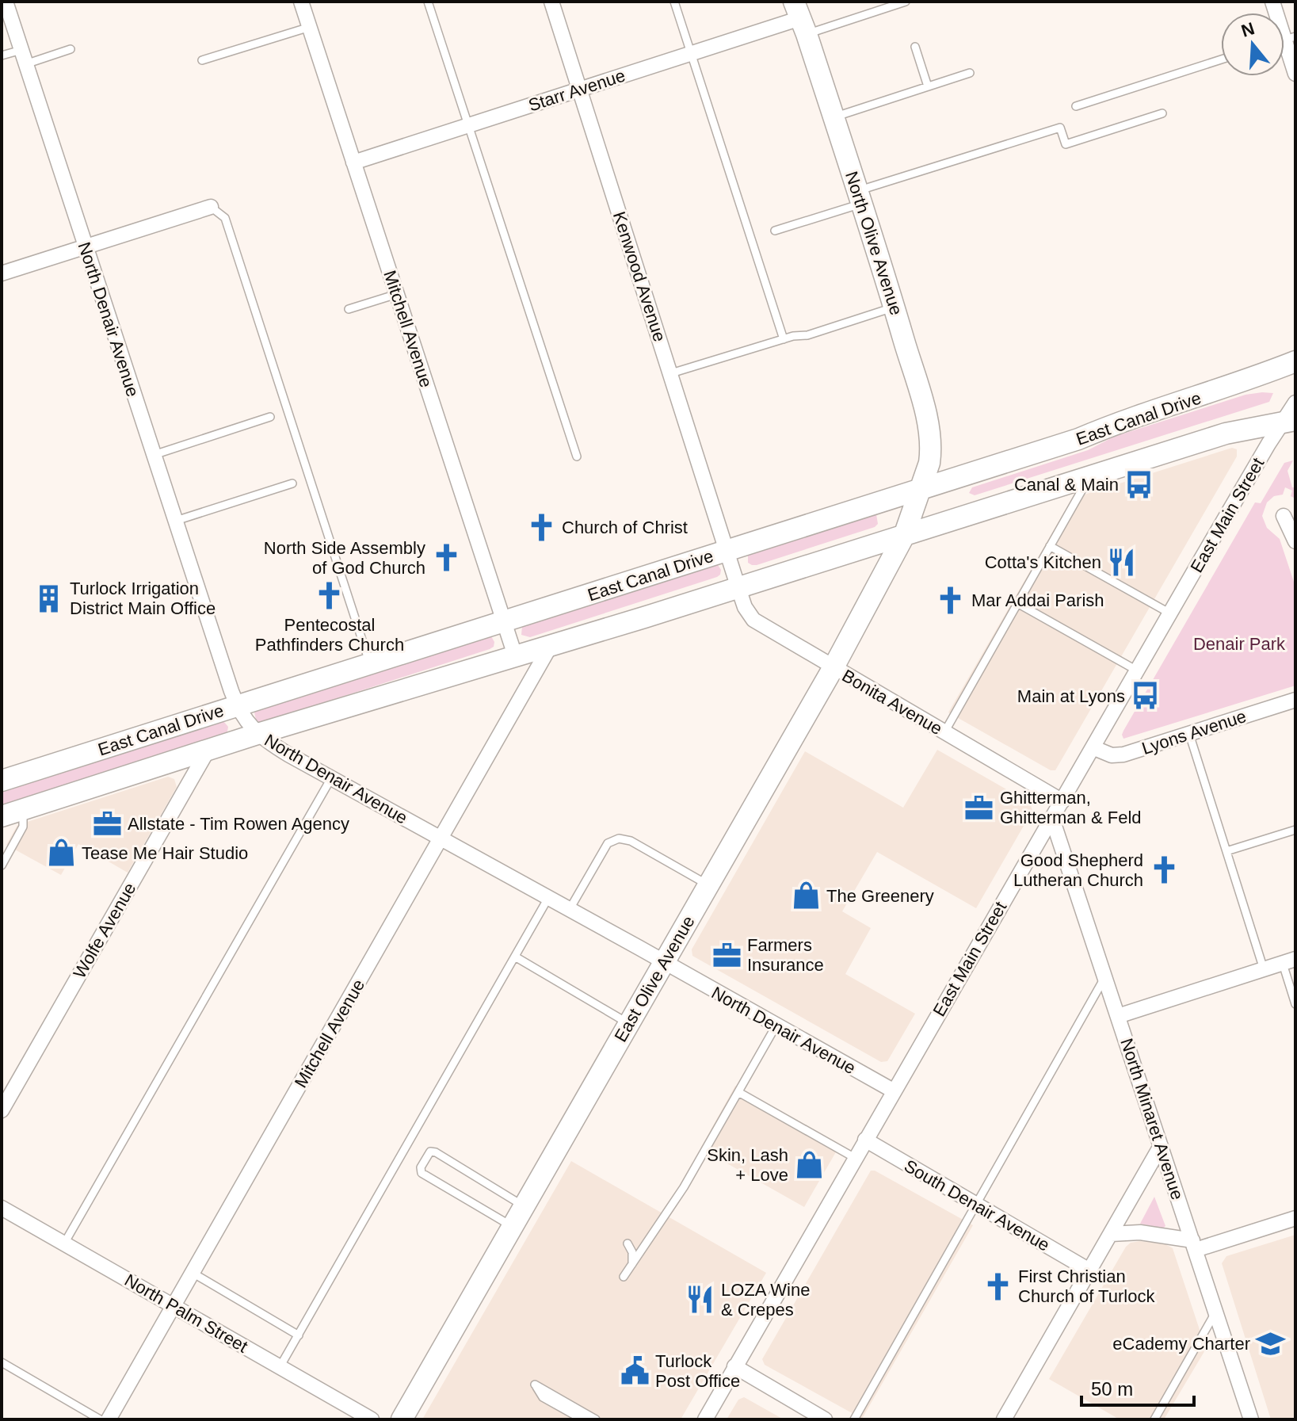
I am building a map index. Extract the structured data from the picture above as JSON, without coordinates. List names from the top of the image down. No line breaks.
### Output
{"streets":{"main road":["North Olive Avenue","East Canal Drive","East Olive Avenue"],"street":["Starr Avenue","Kenwood Avenue","North Denair Avenue","Mitchell Avenue","East Main Street","Bonita Avenue","Lyons Avenue","Wolfe Avenue","North Minaret Avenue","South Denair Avenue","North Palm Street"]},"crossings":[["Starr Avenue","North Olive Avenue"],["Starr Avenue","Kenwood Avenue"],["Starr Avenue","Mitchell Avenue"],["North Olive Avenue","East Canal Drive"],["North Olive Avenue","East Olive Avenue"],["Kenwood Avenue","East Canal Drive"],["Kenwood Avenue","Bonita Avenue"],["North Denair Avenue","Mitchell Avenue"],["North Denair Avenue","East Canal Drive"],["North Denair Avenue","East Main Street"],["North Denair Avenue","East Olive Avenue"],["Mitchell Avenue","East Canal Drive"],["Mitchell Avenue","North Palm Street"],["East Canal Drive","East Main Street"],["East Canal Drive","Bonita Avenue"],["East Canal Drive","Wolfe Avenue"],["East Canal Drive","East Olive Avenue"],["East Main Street","Bonita Avenue"],["East Main Street","Lyons Avenue"],["East Main Street","North Minaret Avenue"],["East Main Street","South Denair Avenue"],["Bonita Avenue","East Olive Avenue"]],"parks":["Denair Park"],"places":{"bus stop":["Canal & Main","Main at Lyons"],"church":["Church of Christ","North Side Assembly of God Church","Pentecostal Pathfinders Church","Mar Addai Parish","Good Shepherd Lutheran Church","First Christian Church of Turlock"],"restaurant":["Cotta's Kitchen","LOZA Wine & Crepes"],"building":["Turlock Irrigation District Main Office"],"office":["Ghitterman, Ghitterman & Feld","Allstate - Tim Rowen Agency","Farmers Insurance"],"shop":["Tease Me Hair Studio","The Greenery","Skin, Lash + Love"],"school or university":["eCademy Charter"],"public building":["Turlock Post Office"]},"scale_bar":"50 m","north":"top"}
